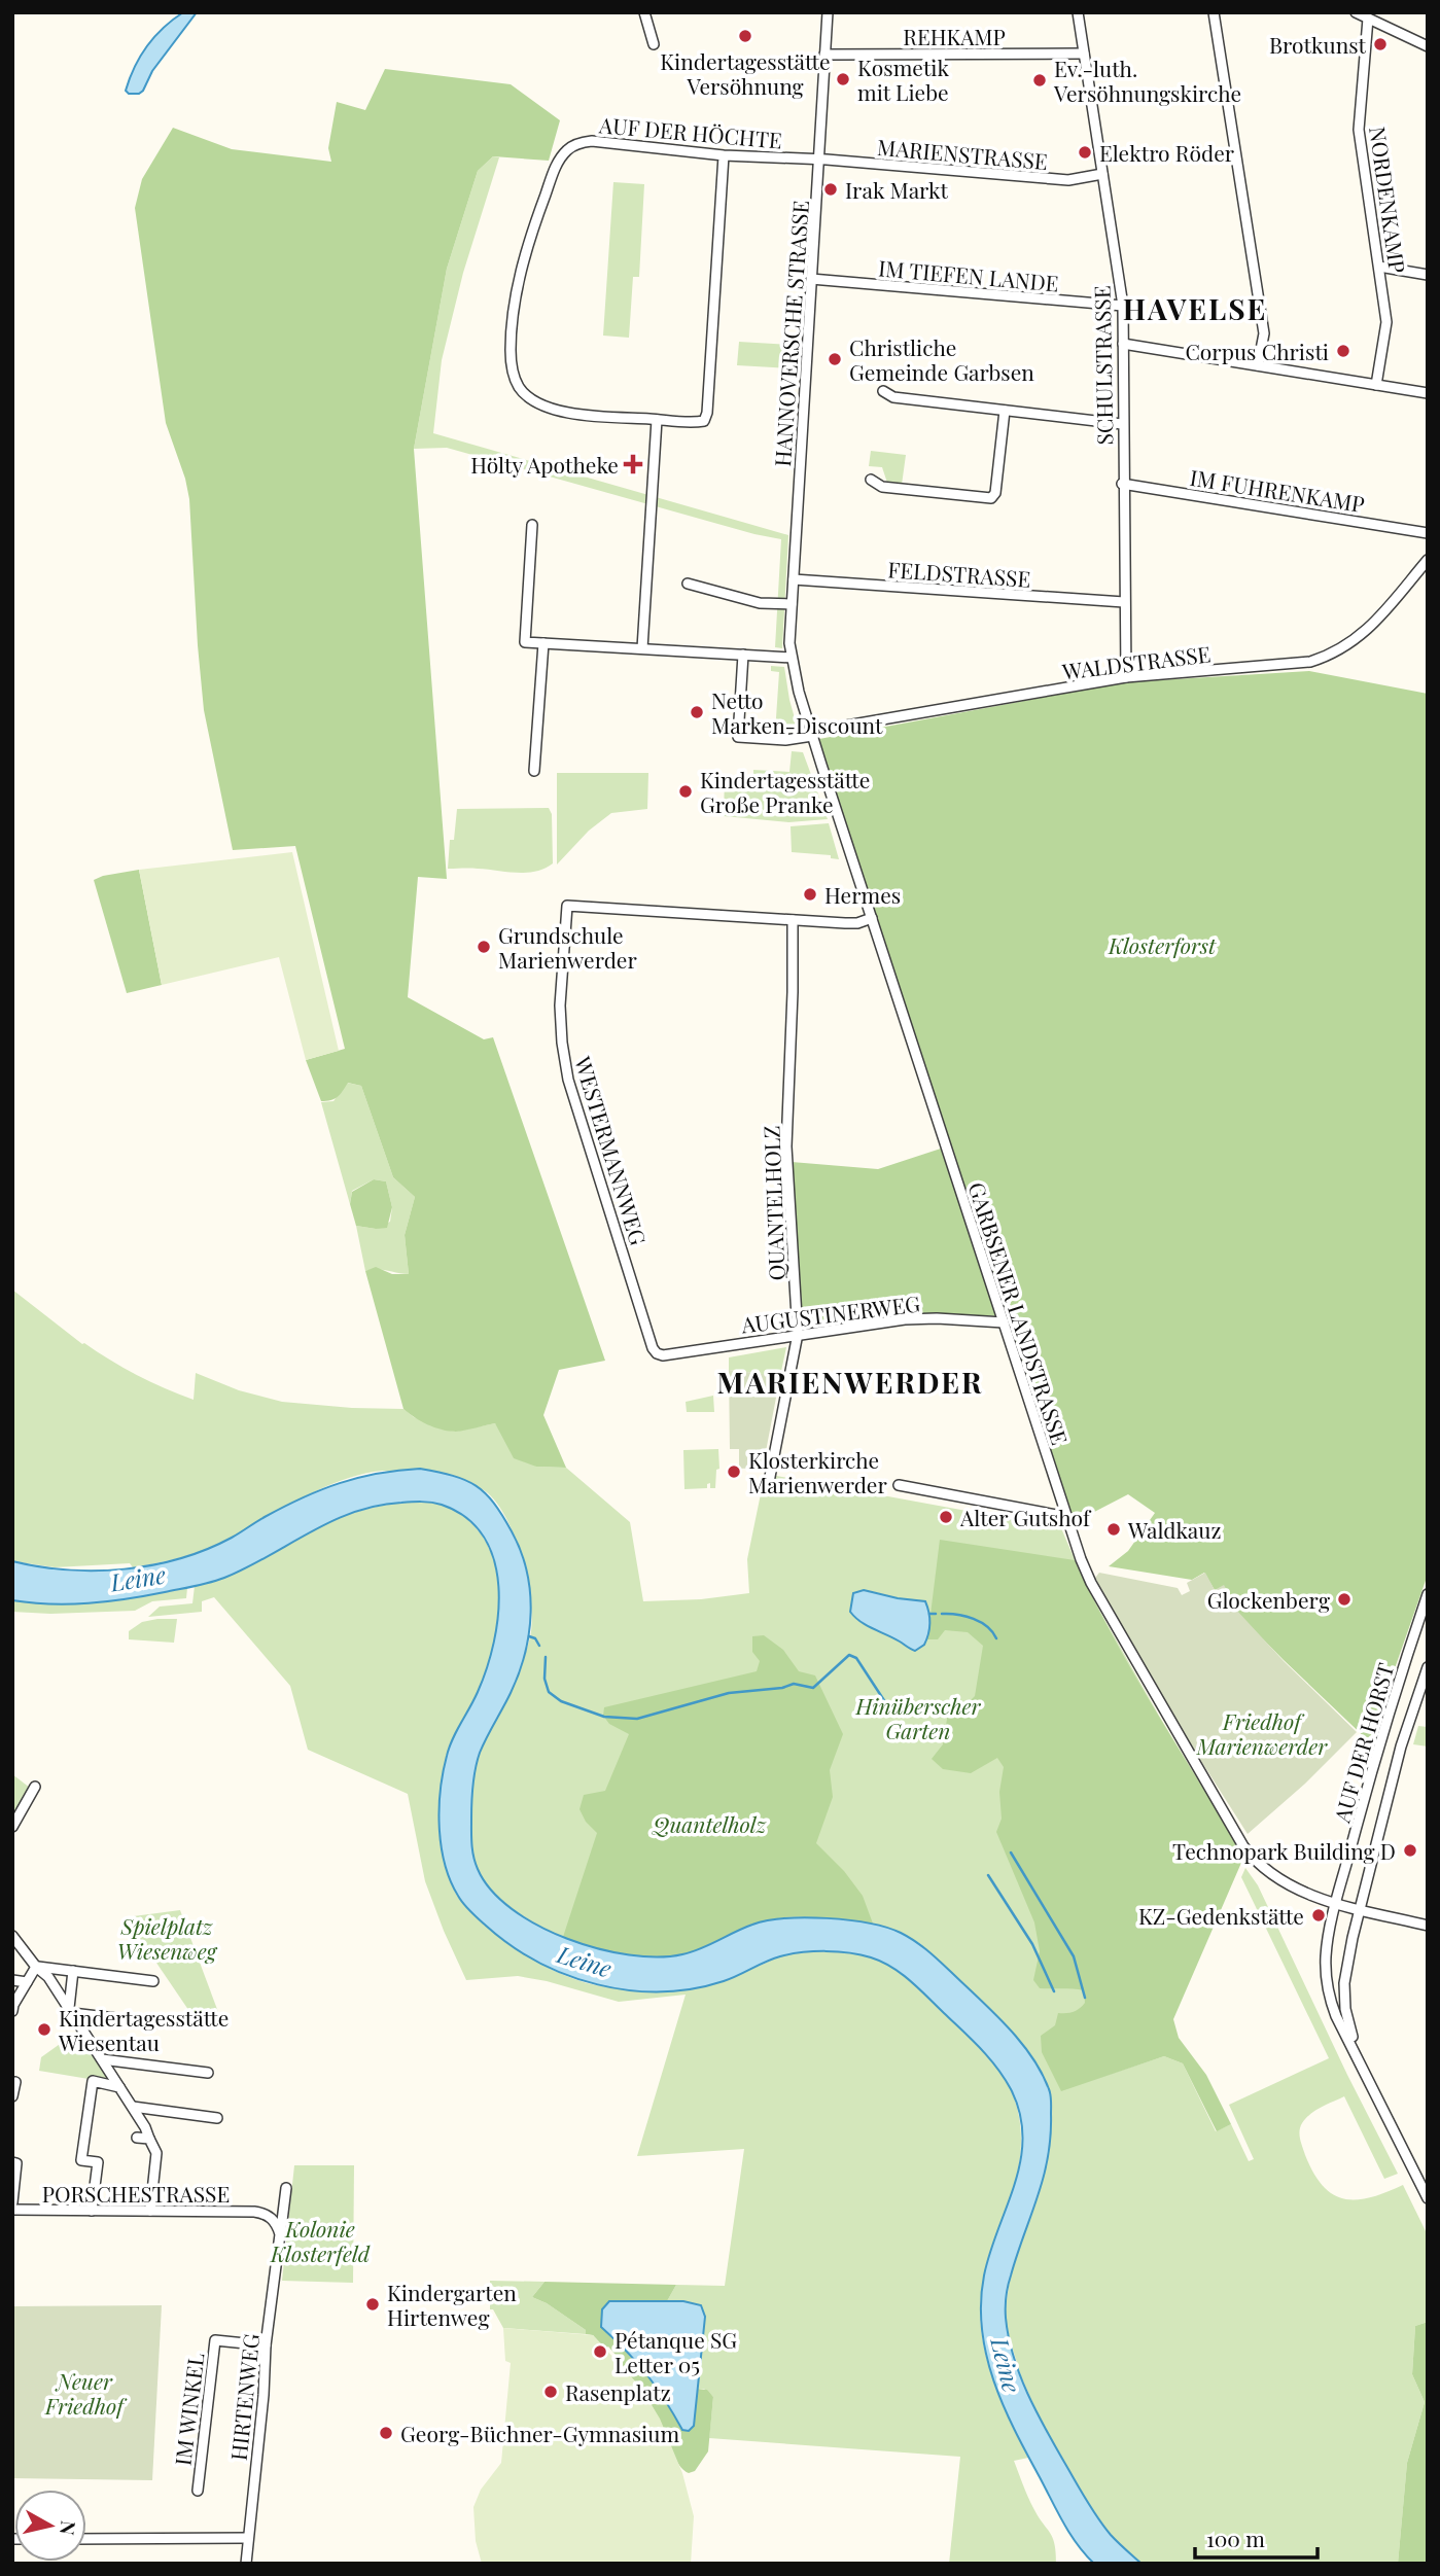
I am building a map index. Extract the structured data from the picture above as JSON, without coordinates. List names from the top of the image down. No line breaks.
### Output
{"streets":{"street":["REHKAMP","AUF DER HÖCHTE","MARIENSTRASSE","NORDENKAMP","IM TIEFEN LANDE","HANNOVERSCHE STRASSE","SCHULSTRASSE","IM FUHRENKAMP","FELDSTRASSE","WALDSTRASSE","WESTERMANNWEG","QUANTELHOLZ","AUGUSTINERWEG","GARBSENER LANDSTRASSE","AUF DER HORST","PORSCHESTRASSE","HIRTENWEG","IM WINKEL"]},"crossings":[["REHKAMP","HANNOVERSCHE STRASSE"],["REHKAMP","SCHULSTRASSE"],["AUF DER HÖCHTE","MARIENSTRASSE"],["AUF DER HÖCHTE","HANNOVERSCHE STRASSE"],["MARIENSTRASSE","HANNOVERSCHE STRASSE"],["MARIENSTRASSE","SCHULSTRASSE"],["IM TIEFEN LANDE","HANNOVERSCHE STRASSE"],["IM TIEFEN LANDE","SCHULSTRASSE"],["HANNOVERSCHE STRASSE","FELDSTRASSE"],["HANNOVERSCHE STRASSE","GARBSENER LANDSTRASSE"],["SCHULSTRASSE","IM FUHRENKAMP"],["SCHULSTRASSE","FELDSTRASSE"],["SCHULSTRASSE","WALDSTRASSE"],["WALDSTRASSE","GARBSENER LANDSTRASSE"],["WESTERMANNWEG","QUANTELHOLZ"],["WESTERMANNWEG","AUGUSTINERWEG"],["WESTERMANNWEG","GARBSENER LANDSTRASSE"],["QUANTELHOLZ","AUGUSTINERWEG"],["AUGUSTINERWEG","GARBSENER LANDSTRASSE"],["GARBSENER LANDSTRASSE","AUF DER HORST"],["PORSCHESTRASSE","HIRTENWEG"],["HIRTENWEG","IM WINKEL"]],"districts":["HAVELSE","MARIENWERDER"],"water":["Leine"],"parks":["Klosterforst","Hinüberscher Garten","Friedhof Marienwerder","Quantelholz","Spielplatz Wiesenweg","Kolonie Klosterfeld","Neuer Friedhof"],"places":{"other":["Kindertagesstätte Versöhnung","Brotkunst","Kosmetik mit Liebe","Ev.-luth. Versöhnungskirche","Elektro Röder","Irak Markt","Corpus Christi","Christliche Gemeinde Garbsen","Netto Marken-Discount","Kindertagesstätte Große Pranke","Hermes","Grundschule Marienwerder","Klosterkirche Marienwerder","Alter Gutshof","Waldkauz","Glockenberg","Technopark Building D","KZ-Gedenkstätte","Kindertagesstätte Wiesentau","Kindergarten Hirtenweg","Pétanque SG Letter 05","Rasenplatz","Georg-Büchner-Gymnasium"],"health":["Hölty Apotheke"]},"scale_bar":"100 m","north":"right"}
